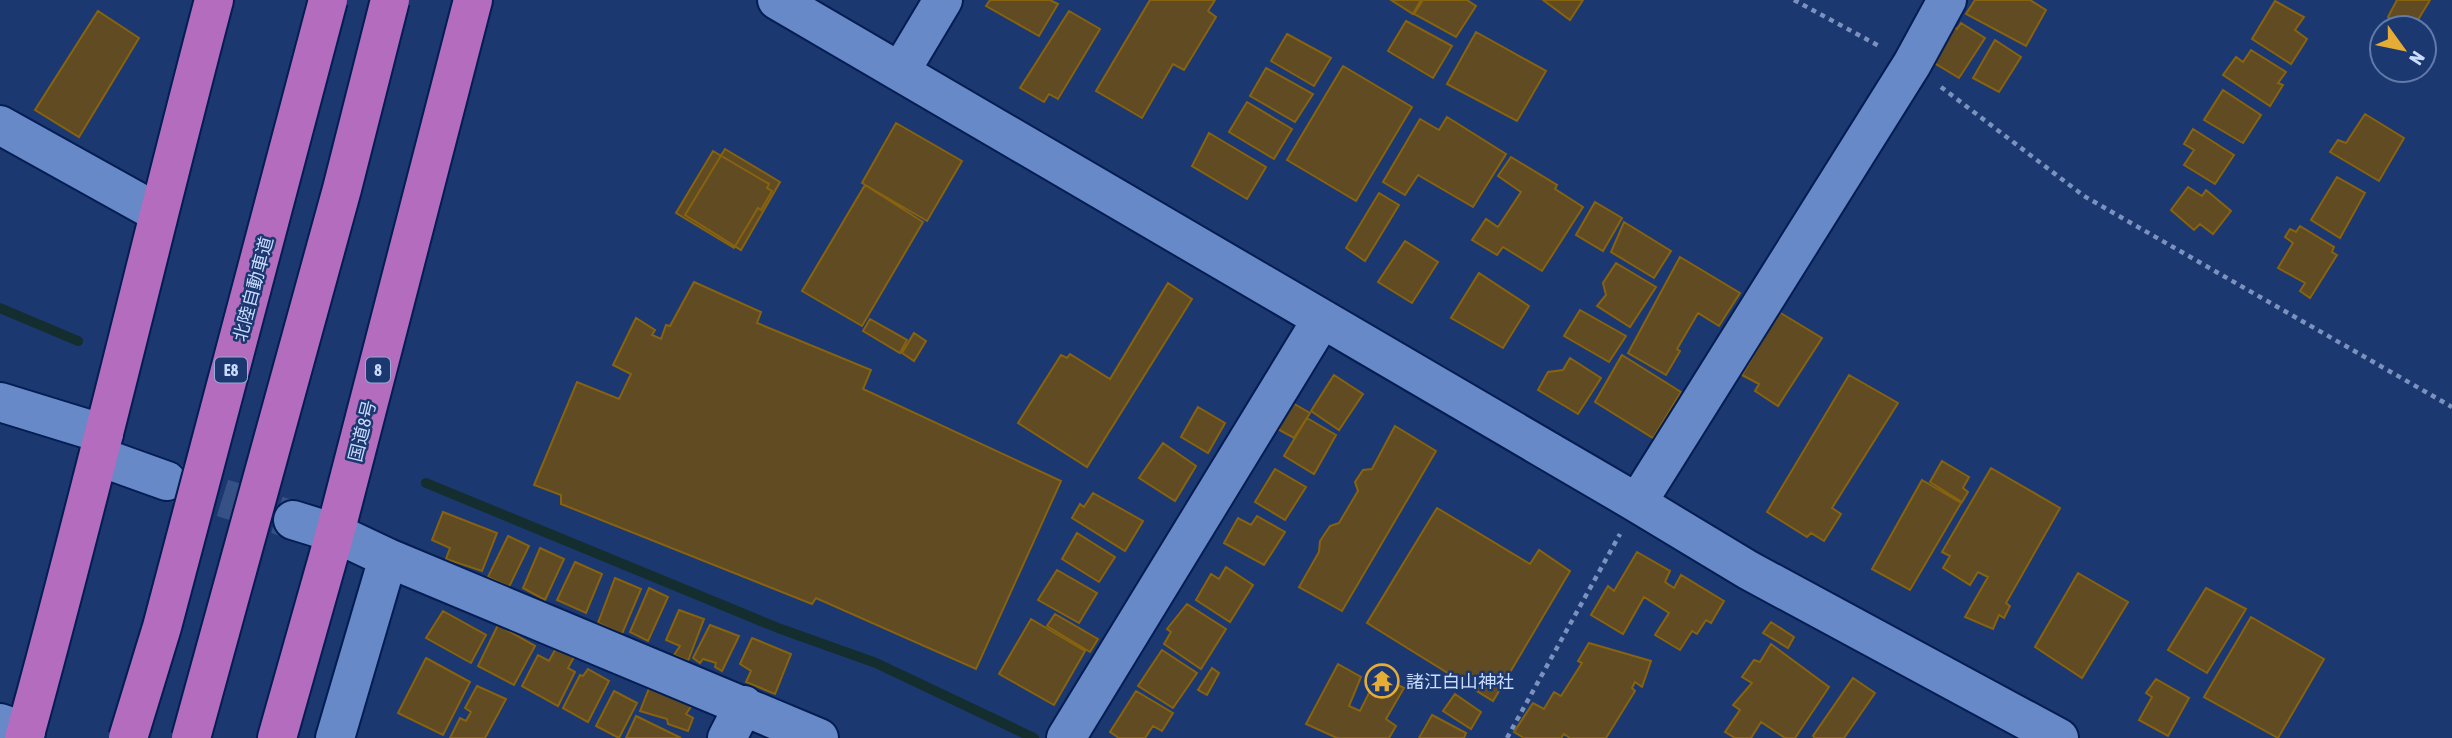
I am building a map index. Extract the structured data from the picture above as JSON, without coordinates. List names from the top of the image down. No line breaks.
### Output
{"streets":{"highway":["北陸自動車道","E8","8","国道8号"]},"places":{"temple":["諸江白山神社"]},"north":"bottom right"}
